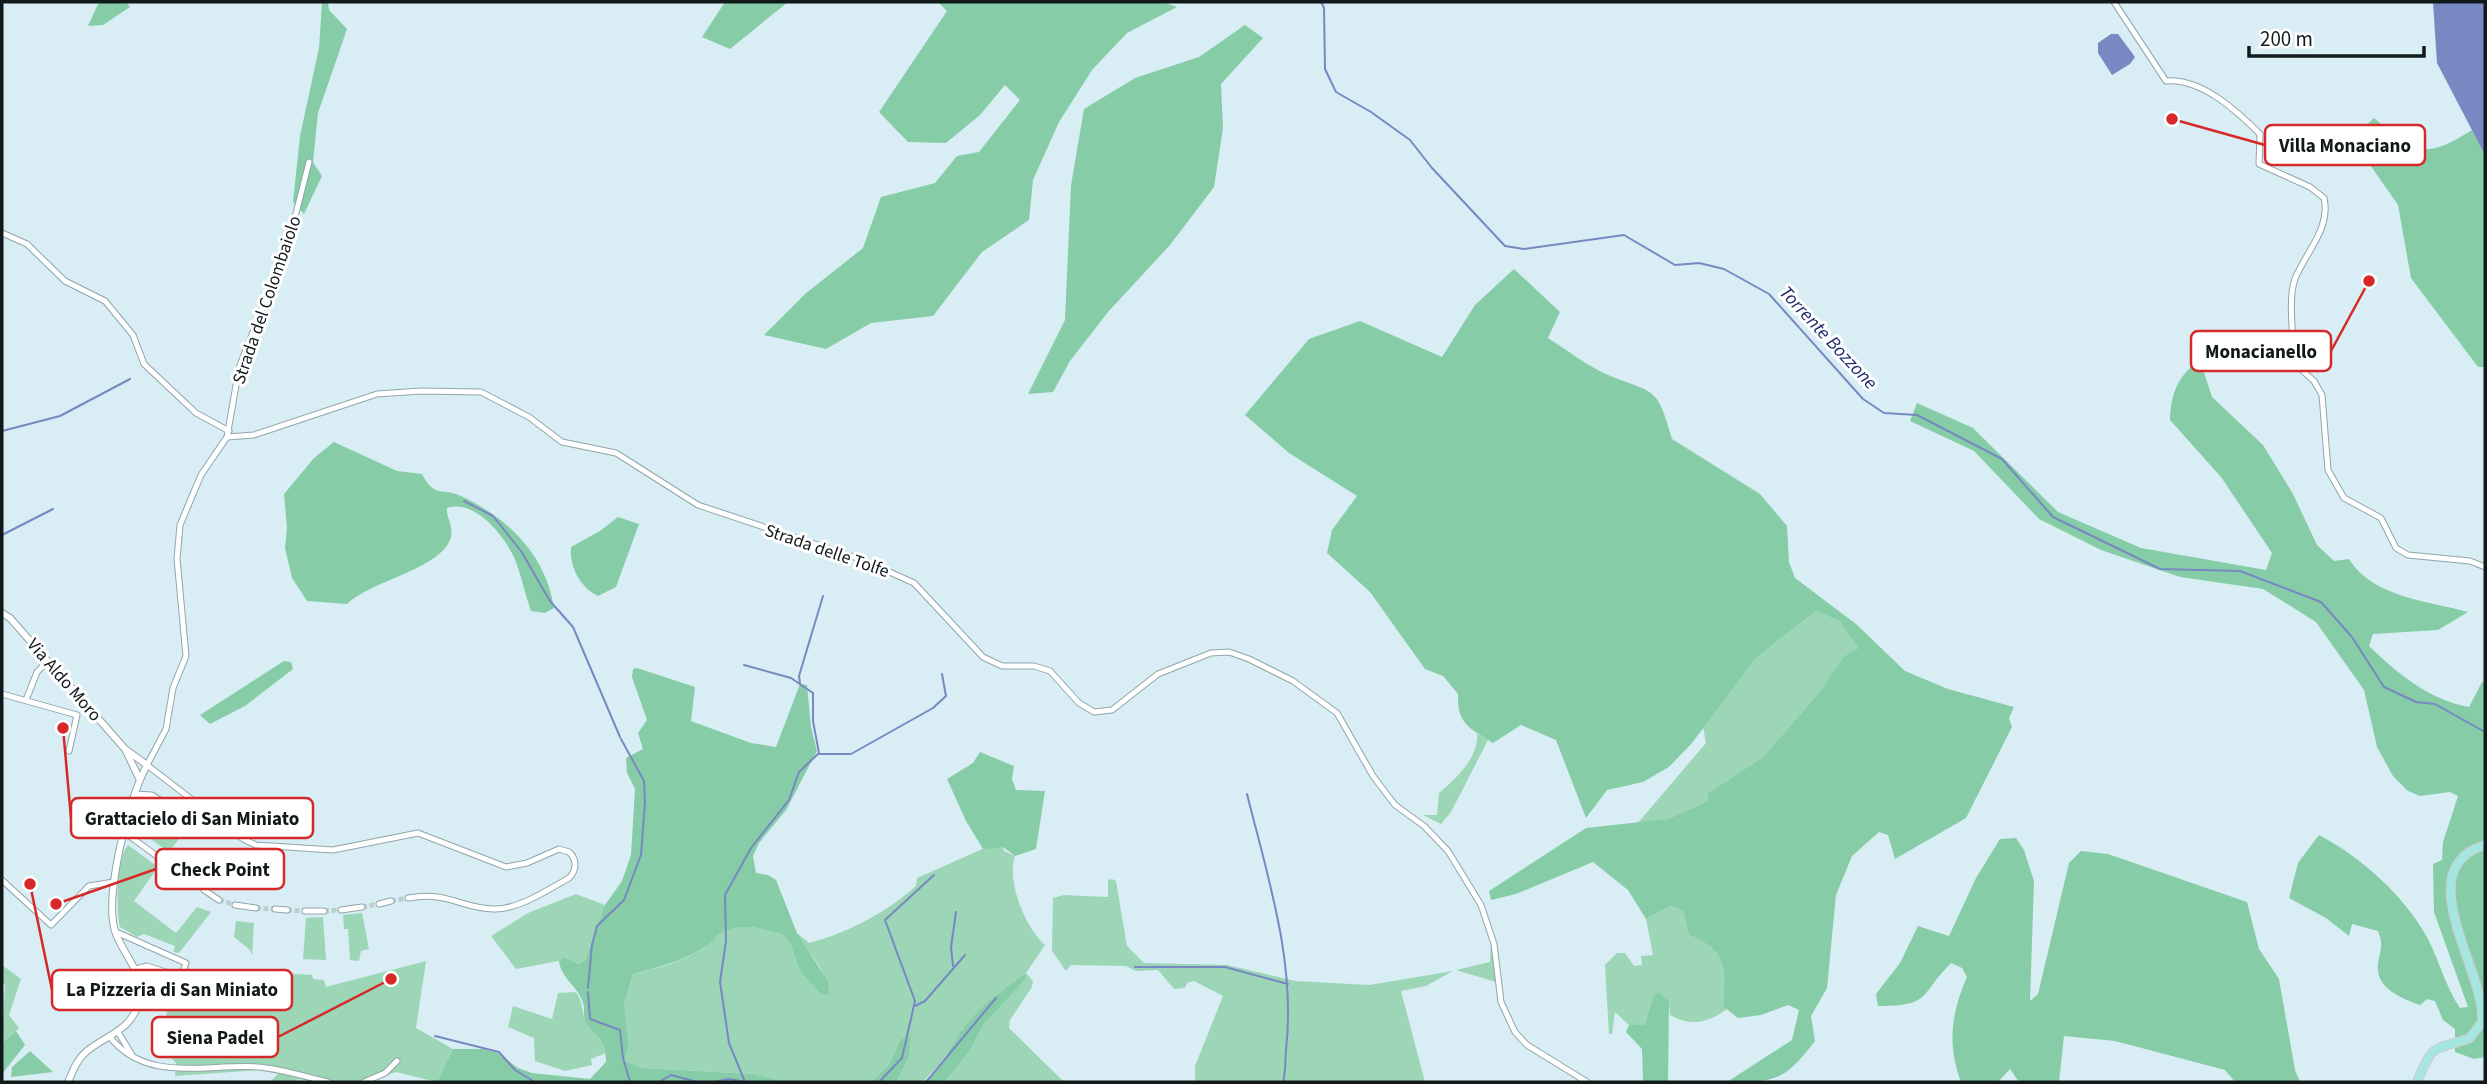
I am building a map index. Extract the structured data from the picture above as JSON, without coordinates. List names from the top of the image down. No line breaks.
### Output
{"streets":{"street":["Strada del Colombaiolo","Strada delle Tolfe","Via Aldo Moro"]},"crossings":[["Strada del Colombaiolo","Strada delle Tolfe"]],"water":["Torrente Bozzone"],"places":["Villa Monaciano","Monacianello","Grattacielo di San Miniato","La Pizzeria di San Miniato","Check Point","Siena Padel"],"scale_bar":"200 m"}
